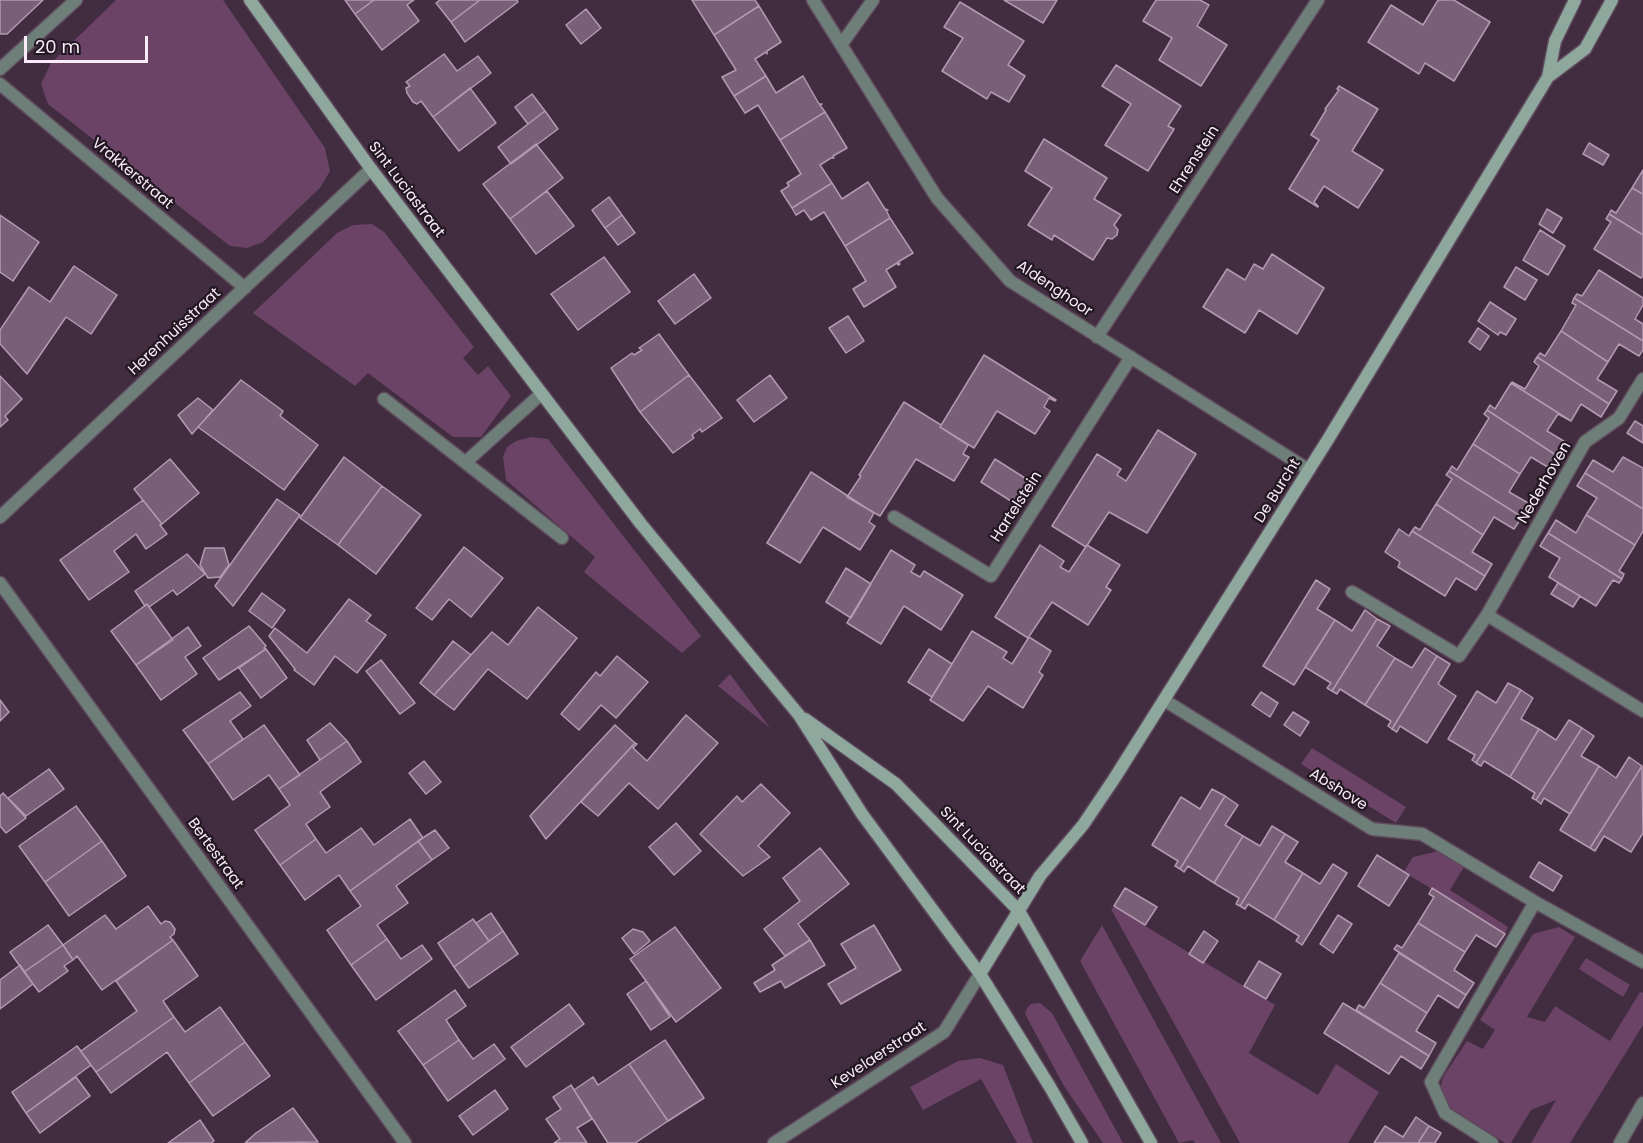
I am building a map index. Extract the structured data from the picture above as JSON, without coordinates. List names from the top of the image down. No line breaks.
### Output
{"streets":{"street":["Ehrenstein","Vrakkerstraat","Sint Luciastraat","Aldenghoor","Herenhuisstraat","Nederhoven","De Burcht","Hartelstein","Abshove","Bertestraat","Kevelaerstraat"]},"crossings":[["Ehrenstein","Aldenghoor"],["Vrakkerstraat","Herenhuisstraat"],["Sint Luciastraat","Herenhuisstraat"],["Sint Luciastraat","De Burcht"],["Sint Luciastraat","Kevelaerstraat"],["Aldenghoor","De Burcht"],["Aldenghoor","Hartelstein"],["De Burcht","Abshove"],["De Burcht","Kevelaerstraat"]],"scale_bar":"20 m"}
